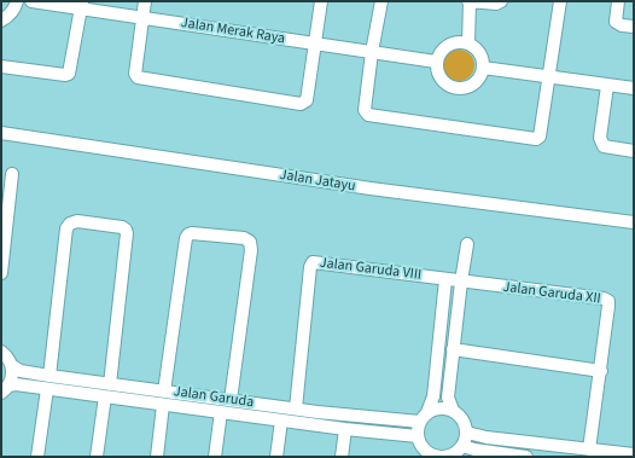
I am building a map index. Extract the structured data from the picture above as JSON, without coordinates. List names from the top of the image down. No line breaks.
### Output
{"streets":{"street":["Jalan Merak Raya","Jalan Jatayu","Jalan Garuda VIII","Jalan Garuda XII","Jalan Garuda"]},"crossings":[["Jalan Garuda VIII","Jalan Garuda XII"],["Jalan Garuda VIII","Jalan Garuda"]]}
